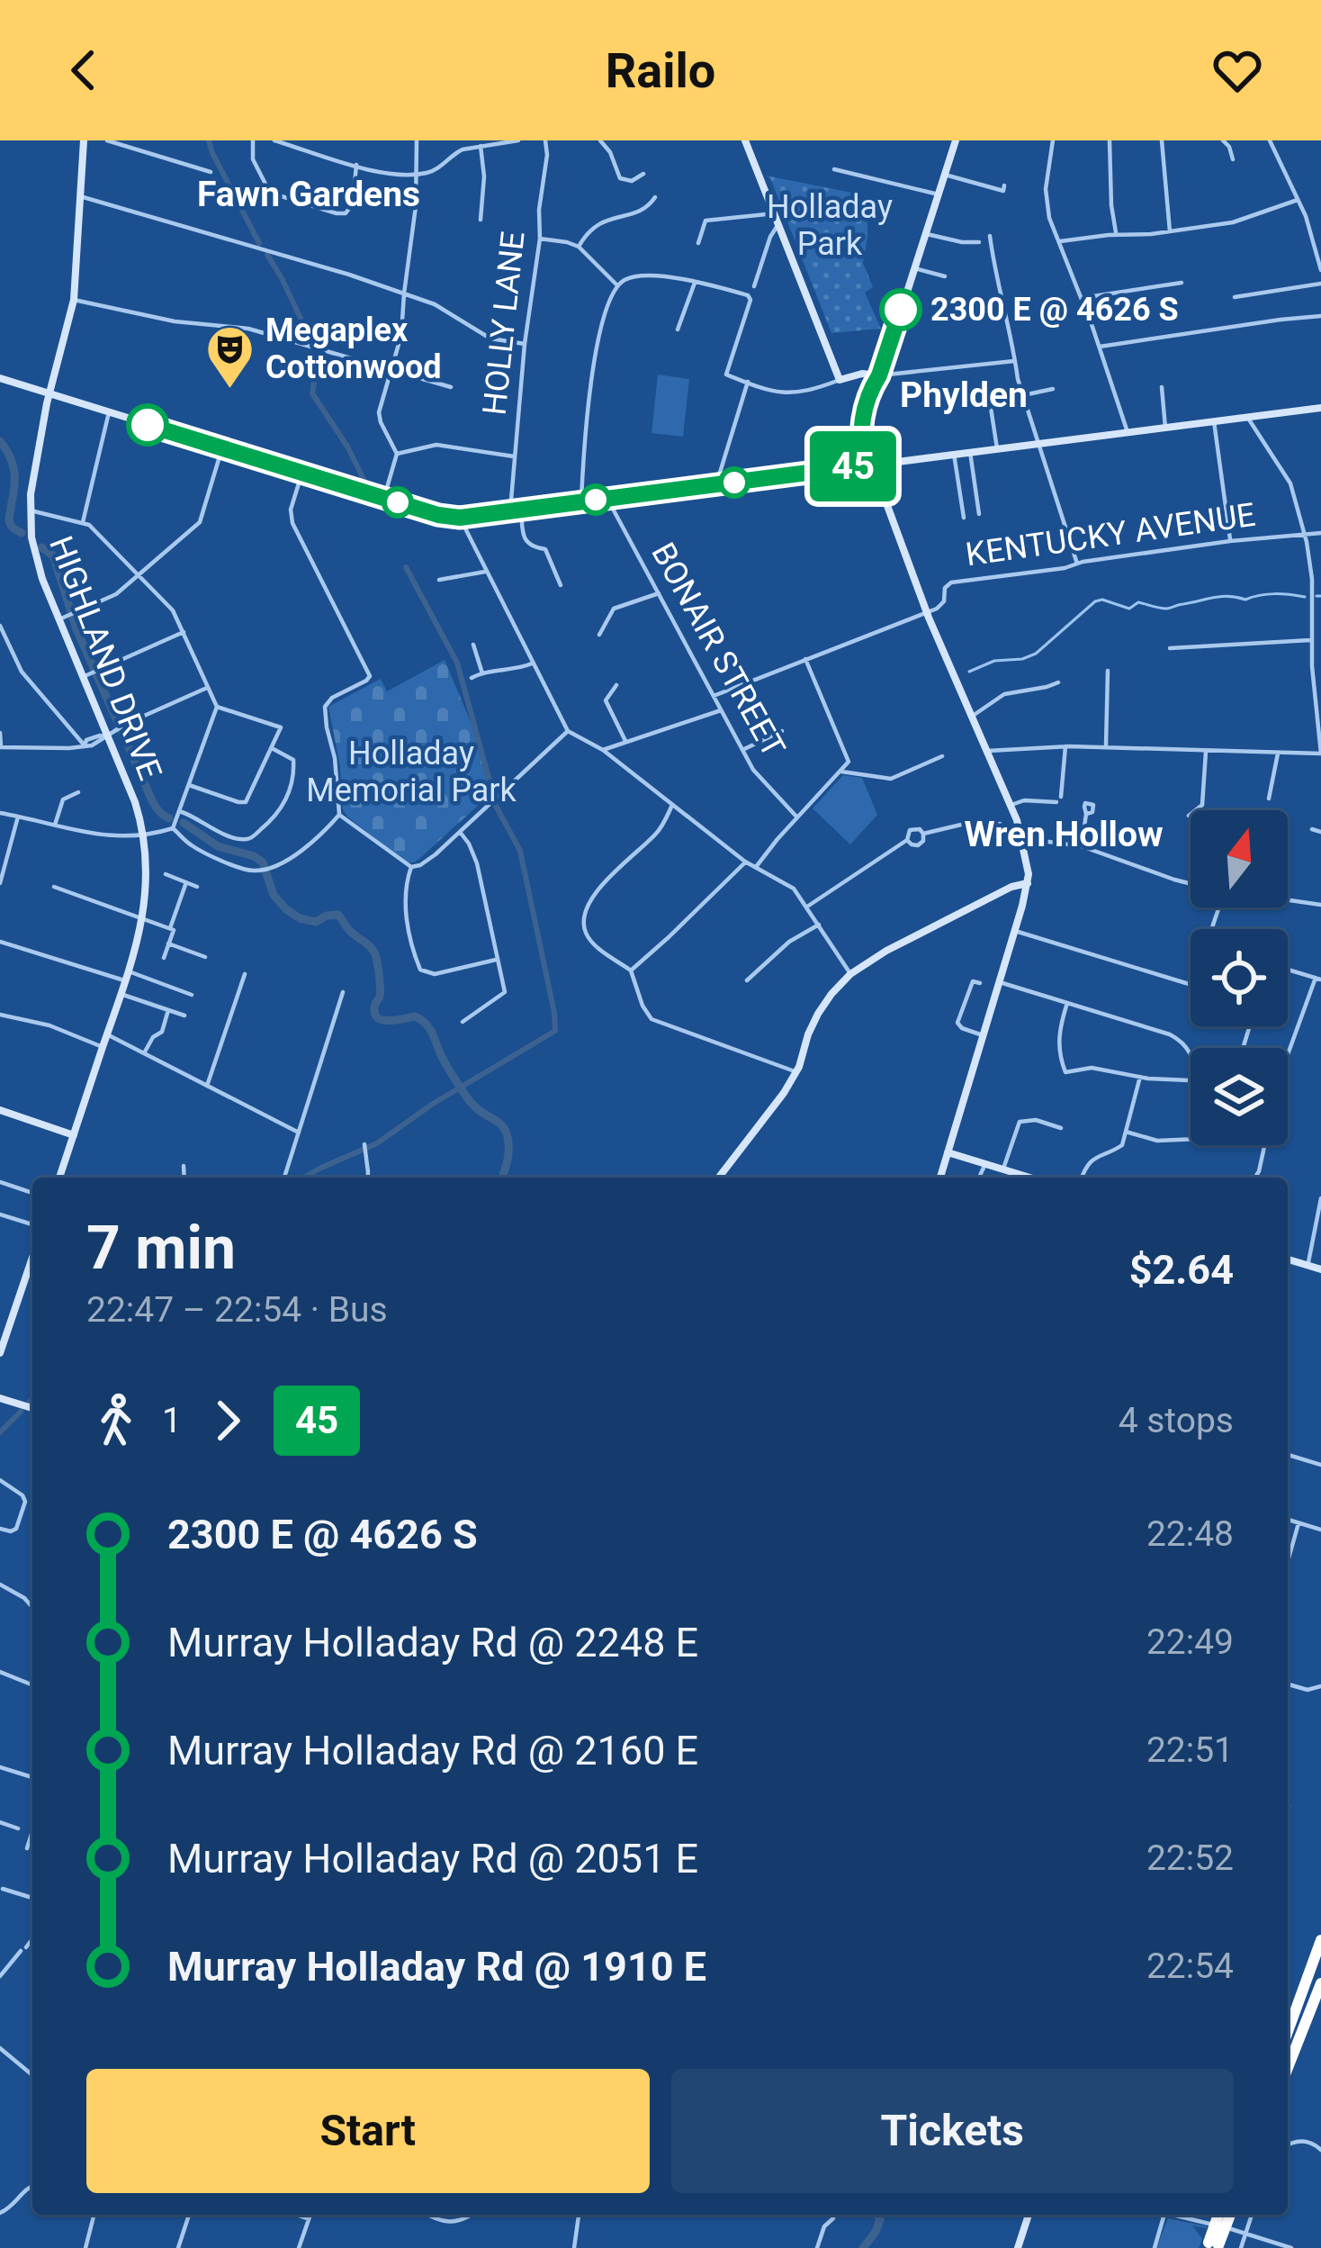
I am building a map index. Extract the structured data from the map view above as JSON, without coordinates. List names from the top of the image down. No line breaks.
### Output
{"streets":{"main road":["HIGHLAND DRIVE"],"street":["HOLLY LANE","KENTUCKY AVENUE","BONAIR STREET"]},"districts":["Fawn Gardens","Phylden","Wren Hollow"],"parks":["Holladay Park","Holladay Memorial Park"],"places":{"other":["2300 E @ 4626 S"],"theatre":["Megaplex Cottonwood"]},"lines":["bus line 45"],"north":"top","page":{"header":"Railo","on_map":"45","heading":["7 min","22:47 – 22:54 · Bus","$2.64"],"legs":["1","45","4 stops"],"list":[{"name":"2300 E @ 4626 S","value":"22:48"},{"name":"Murray Holladay Rd @ 2248 E","value":"22:49"},{"name":"Murray Holladay Rd @ 2160 E","value":"22:51"},{"name":"Murray Holladay Rd @ 2051 E","value":"22:52"},{"name":"Murray Holladay Rd @ 1910 E","value":"22:54"}],"buttons":["Start","Tickets"]}}
